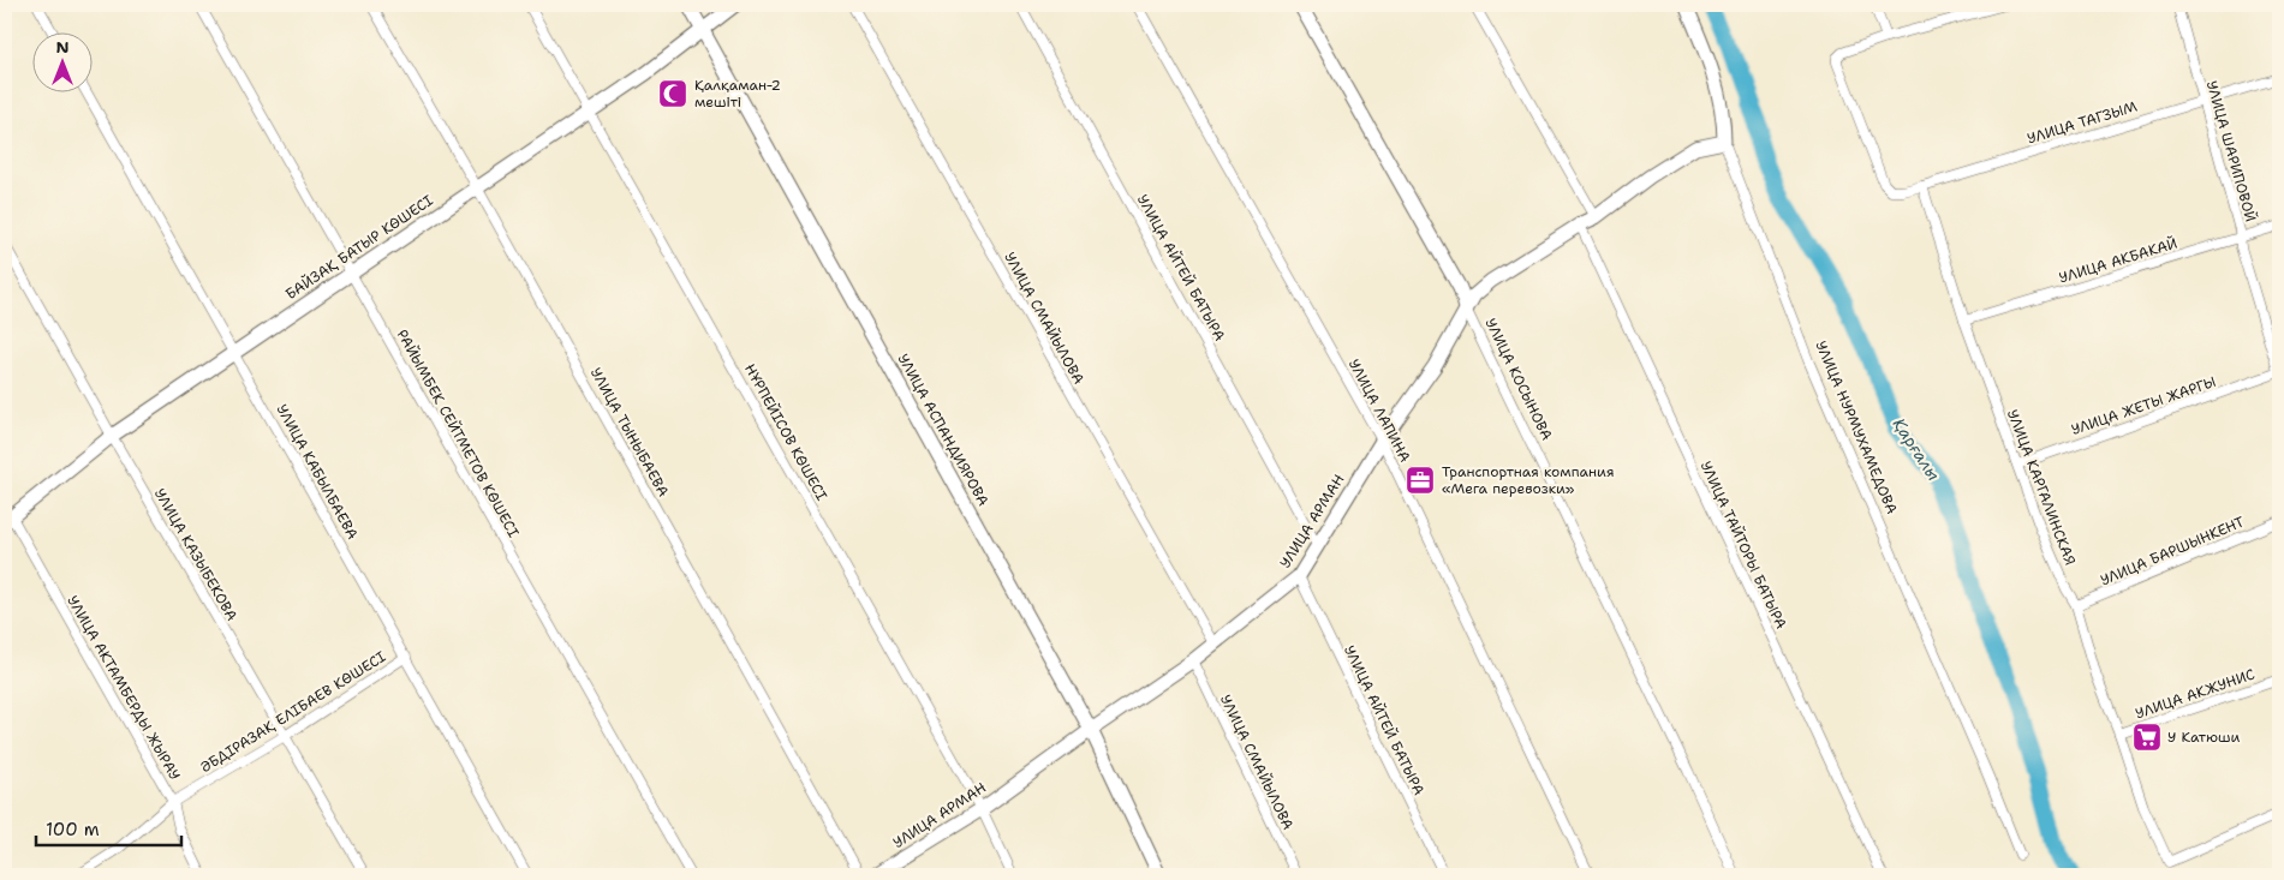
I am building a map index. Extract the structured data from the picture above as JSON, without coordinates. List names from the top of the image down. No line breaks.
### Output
{"streets":{"street":["УЛИЦА ТАГЗЫМ","УЛИЦА ШАРИПОВОЙ","БАЙЗАҚ БАТЫР КӨШЕСІ","УЛИЦА АКБАКАЙ","УЛИЦА АЙТЕЙ БАТЫРА","УЛИЦА СМАЙЫЛОВА","УЛИЦА КОСЫНОВА","УЛИЦА ЖЕТЫ ЖАРГЫ","УЛИЦА ЛАПИНА","УЛИЦА НУРМУХАМЕДОВА","УЛИЦА АСПАНДИЯРОВА","УЛИЦА ТЫНЫБАЕВА","НҰРПЕЙІСОВ КӨШЕСІ","РАЙЫМБЕК СЕЙТМЕТОВ КӨШЕСІ","УЛИЦА КАБЫЛБАЕВА","УЛИЦА КАРГАЛИНСКАЯ","УЛИЦА АРМАН","УЛИЦА ТАЙТОРЫ БАТЫРА","УЛИЦА БАРШЫНКЕНТ","УЛИЦА КАЗЫБЕКОВА","УЛИЦА АКТАМБЕРДЫ ЖЫРАУ","УЛИЦА АКЖУНИС","ӘБДІРАЗАҚ ЕЛІБАЕВ КӨШЕСІ"]},"crossings":[["УЛИЦА ТАГЗЫМ","УЛИЦА ШАРИПОВОЙ"],["УЛИЦА ТАГЗЫМ","УЛИЦА КАРГАЛИНСКАЯ"],["УЛИЦА ШАРИПОВОЙ","УЛИЦА АКБАКАЙ"],["УЛИЦА ШАРИПОВОЙ","УЛИЦА ЖЕТЫ ЖАРГЫ"],["БАЙЗАҚ БАТЫР КӨШЕСІ","УЛИЦА АСПАНДИЯРОВА"],["БАЙЗАҚ БАТЫР КӨШЕСІ","УЛИЦА ТЫНЫБАЕВА"],["БАЙЗАҚ БАТЫР КӨШЕСІ","НҰРПЕЙІСОВ КӨШЕСІ"],["БАЙЗАҚ БАТЫР КӨШЕСІ","РАЙЫМБЕК СЕЙТМЕТОВ КӨШЕСІ"],["БАЙЗАҚ БАТЫР КӨШЕСІ","УЛИЦА КАБЫЛБАЕВА"],["БАЙЗАҚ БАТЫР КӨШЕСІ","УЛИЦА КАЗЫБЕКОВА"],["БАЙЗАҚ БАТЫР КӨШЕСІ","УЛИЦА АКТАМБЕРДЫ ЖЫРАУ"],["УЛИЦА АКБАКАЙ","УЛИЦА КАРГАЛИНСКАЯ"],["УЛИЦА АЙТЕЙ БАТЫРА","УЛИЦА АРМАН"],["УЛИЦА СМАЙЫЛОВА","УЛИЦА АРМАН"],["УЛИЦА КОСЫНОВА","УЛИЦА АРМАН"],["УЛИЦА ЖЕТЫ ЖАРГЫ","УЛИЦА КАРГАЛИНСКАЯ"],["УЛИЦА ЛАПИНА","УЛИЦА АРМАН"],["УЛИЦА НУРМУХАМЕДОВА","УЛИЦА АРМАН"],["УЛИЦА АСПАНДИЯРОВА","УЛИЦА АРМАН"],["НҰРПЕЙІСОВ КӨШЕСІ","УЛИЦА АРМАН"],["УЛИЦА КАБЫЛБАЕВА","ӘБДІРАЗАҚ ЕЛІБАЕВ КӨШЕСІ"],["УЛИЦА КАРГАЛИНСКАЯ","УЛИЦА БАРШЫНКЕНТ"],["УЛИЦА КАРГАЛИНСКАЯ","УЛИЦА АКЖУНИС"],["УЛИЦА АРМАН","УЛИЦА ТАЙТОРЫ БАТЫРА"],["УЛИЦА КАЗЫБЕКОВА","ӘБДІРАЗАҚ ЕЛІБАЕВ КӨШЕСІ"],["УЛИЦА АКТАМБЕРДЫ ЖЫРАУ","ӘБДІРАЗАҚ ЕЛІБАЕВ КӨШЕСІ"]],"water":["Қарғалы"],"places":{"mosque":["Қалқаман-2 мешіті"],"office":["Транспортная компания «Мега перевозки»"],"supermarket":["У Катюши"]},"scale_bar":"100 m","north":"top"}
